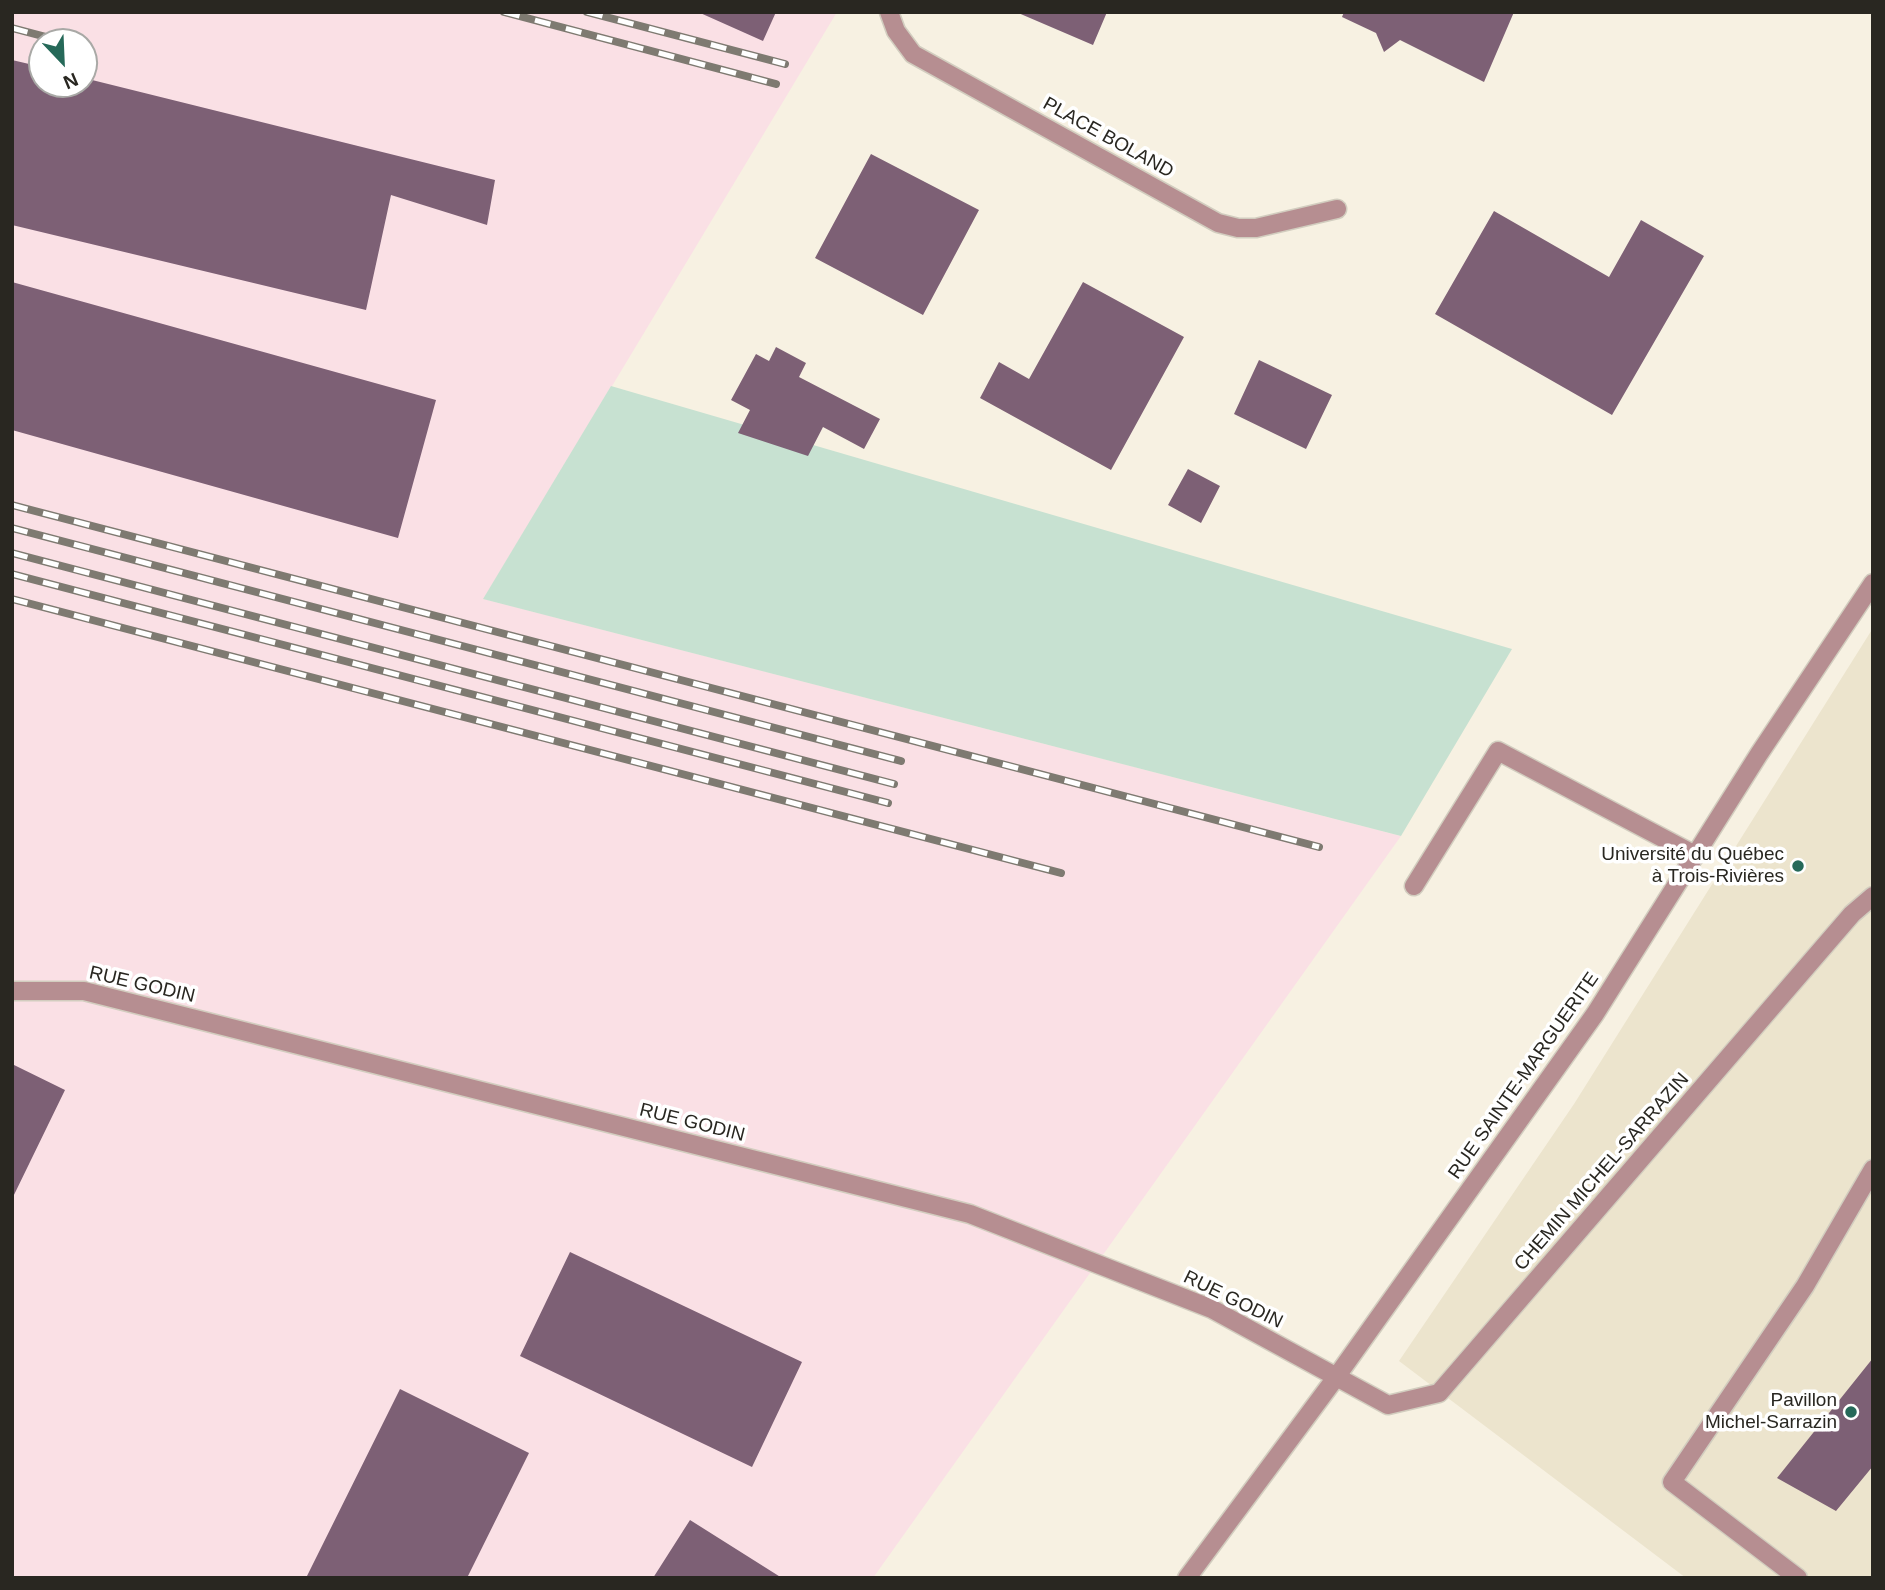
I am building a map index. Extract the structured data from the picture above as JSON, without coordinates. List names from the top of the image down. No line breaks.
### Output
{"streets":{"street":["PLACE BOLAND","RUE GODIN","RUE SAINTE-MARGUERITE","CHEMIN MICHEL-SARRAZIN"]},"crossings":[["RUE GODIN","RUE SAINTE-MARGUERITE"],["RUE GODIN","CHEMIN MICHEL-SARRAZIN"],["RUE SAINTE-MARGUERITE","CHEMIN MICHEL-SARRAZIN"]],"places":["Université du Québec à Trois-Rivières","Pavillon Michel-Sarrazin"],"north":"bottom right"}
